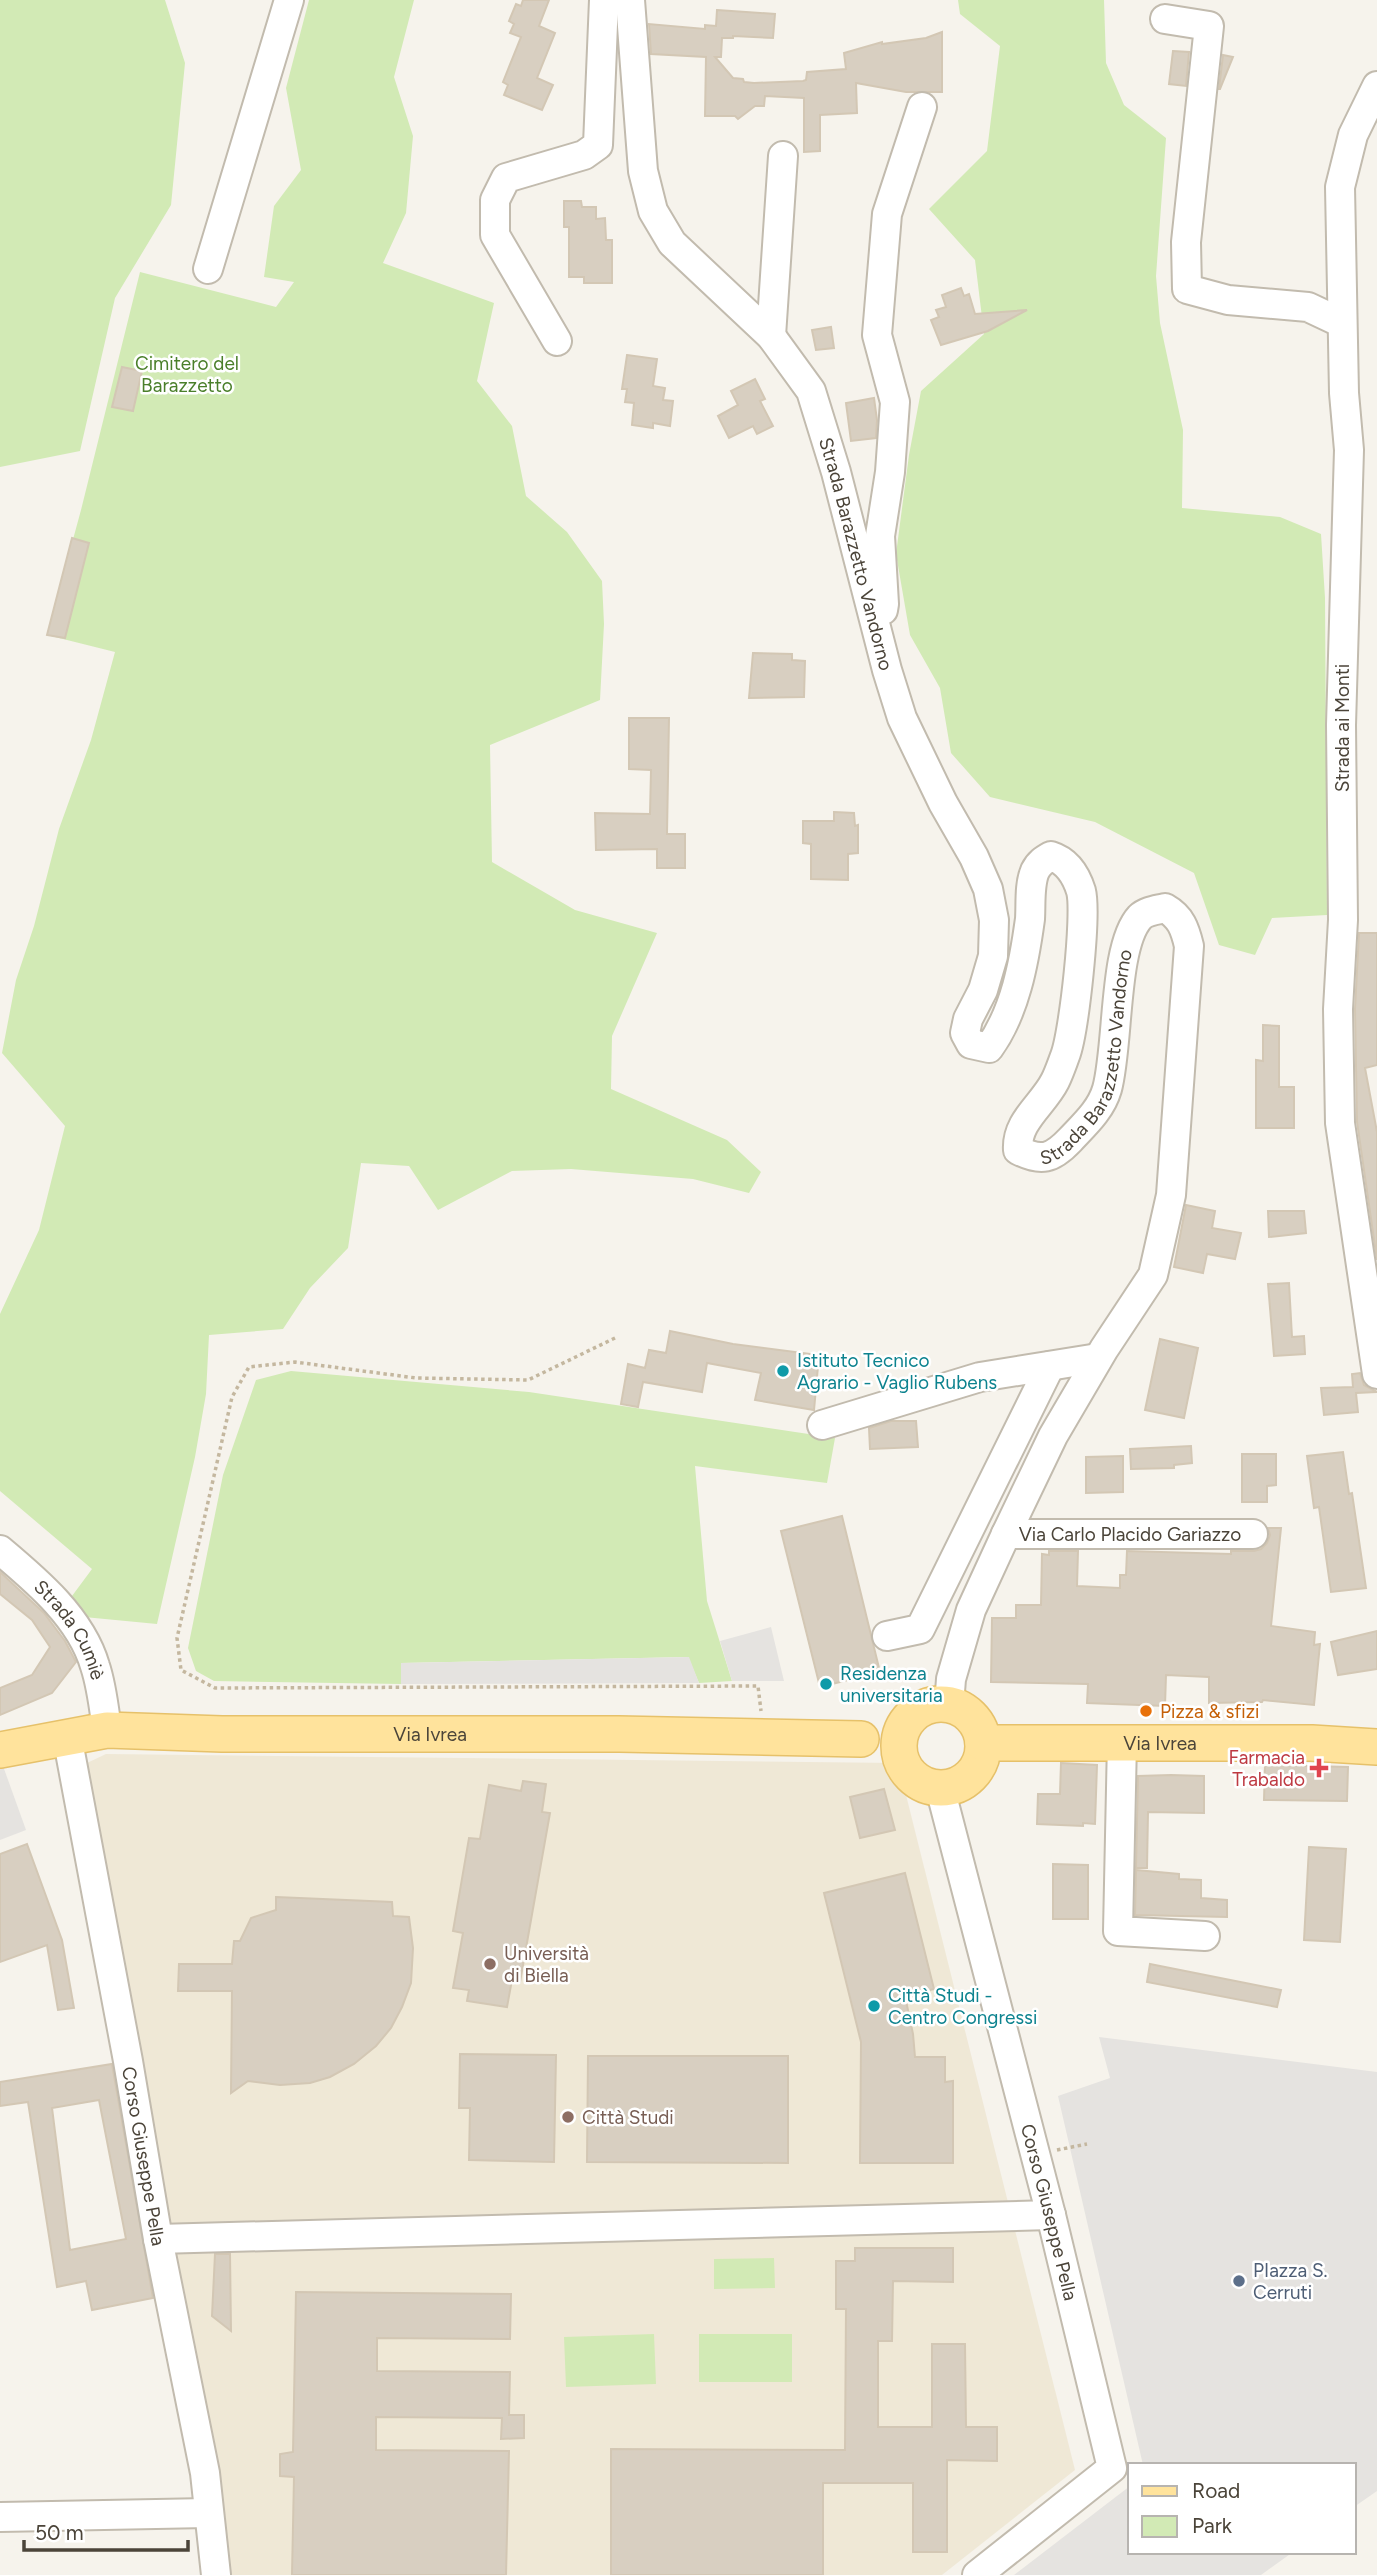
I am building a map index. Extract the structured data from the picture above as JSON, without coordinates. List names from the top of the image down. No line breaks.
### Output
{"streets":{"main road":["Via Ivrea"],"street":["Strada Barazzetto Vandorno","Strada ai Monti","Via Carlo Placido Gariazzo","Strada Cumiè","Corso Giuseppe Pella"]},"crossings":[["Strada Barazzetto Vandorno","Via Carlo Placido Gariazzo"],["Strada Cumiè","Via Ivrea"],["Via Ivrea","Corso Giuseppe Pella"]],"parks":["Cimitero del Barazzetto"],"places":{"other":["Istituto Tecnico Agrario - Vaglio Rubens","Residenza universitaria","Pizza & sfizi","Università di Biella","Città Studi - Centro Congressi","Città Studi","PIazza S. Cerruti"],"health":["Farmacia Trabaldo"]},"legend":["Road","Park"],"scale_bar":"50 m"}
